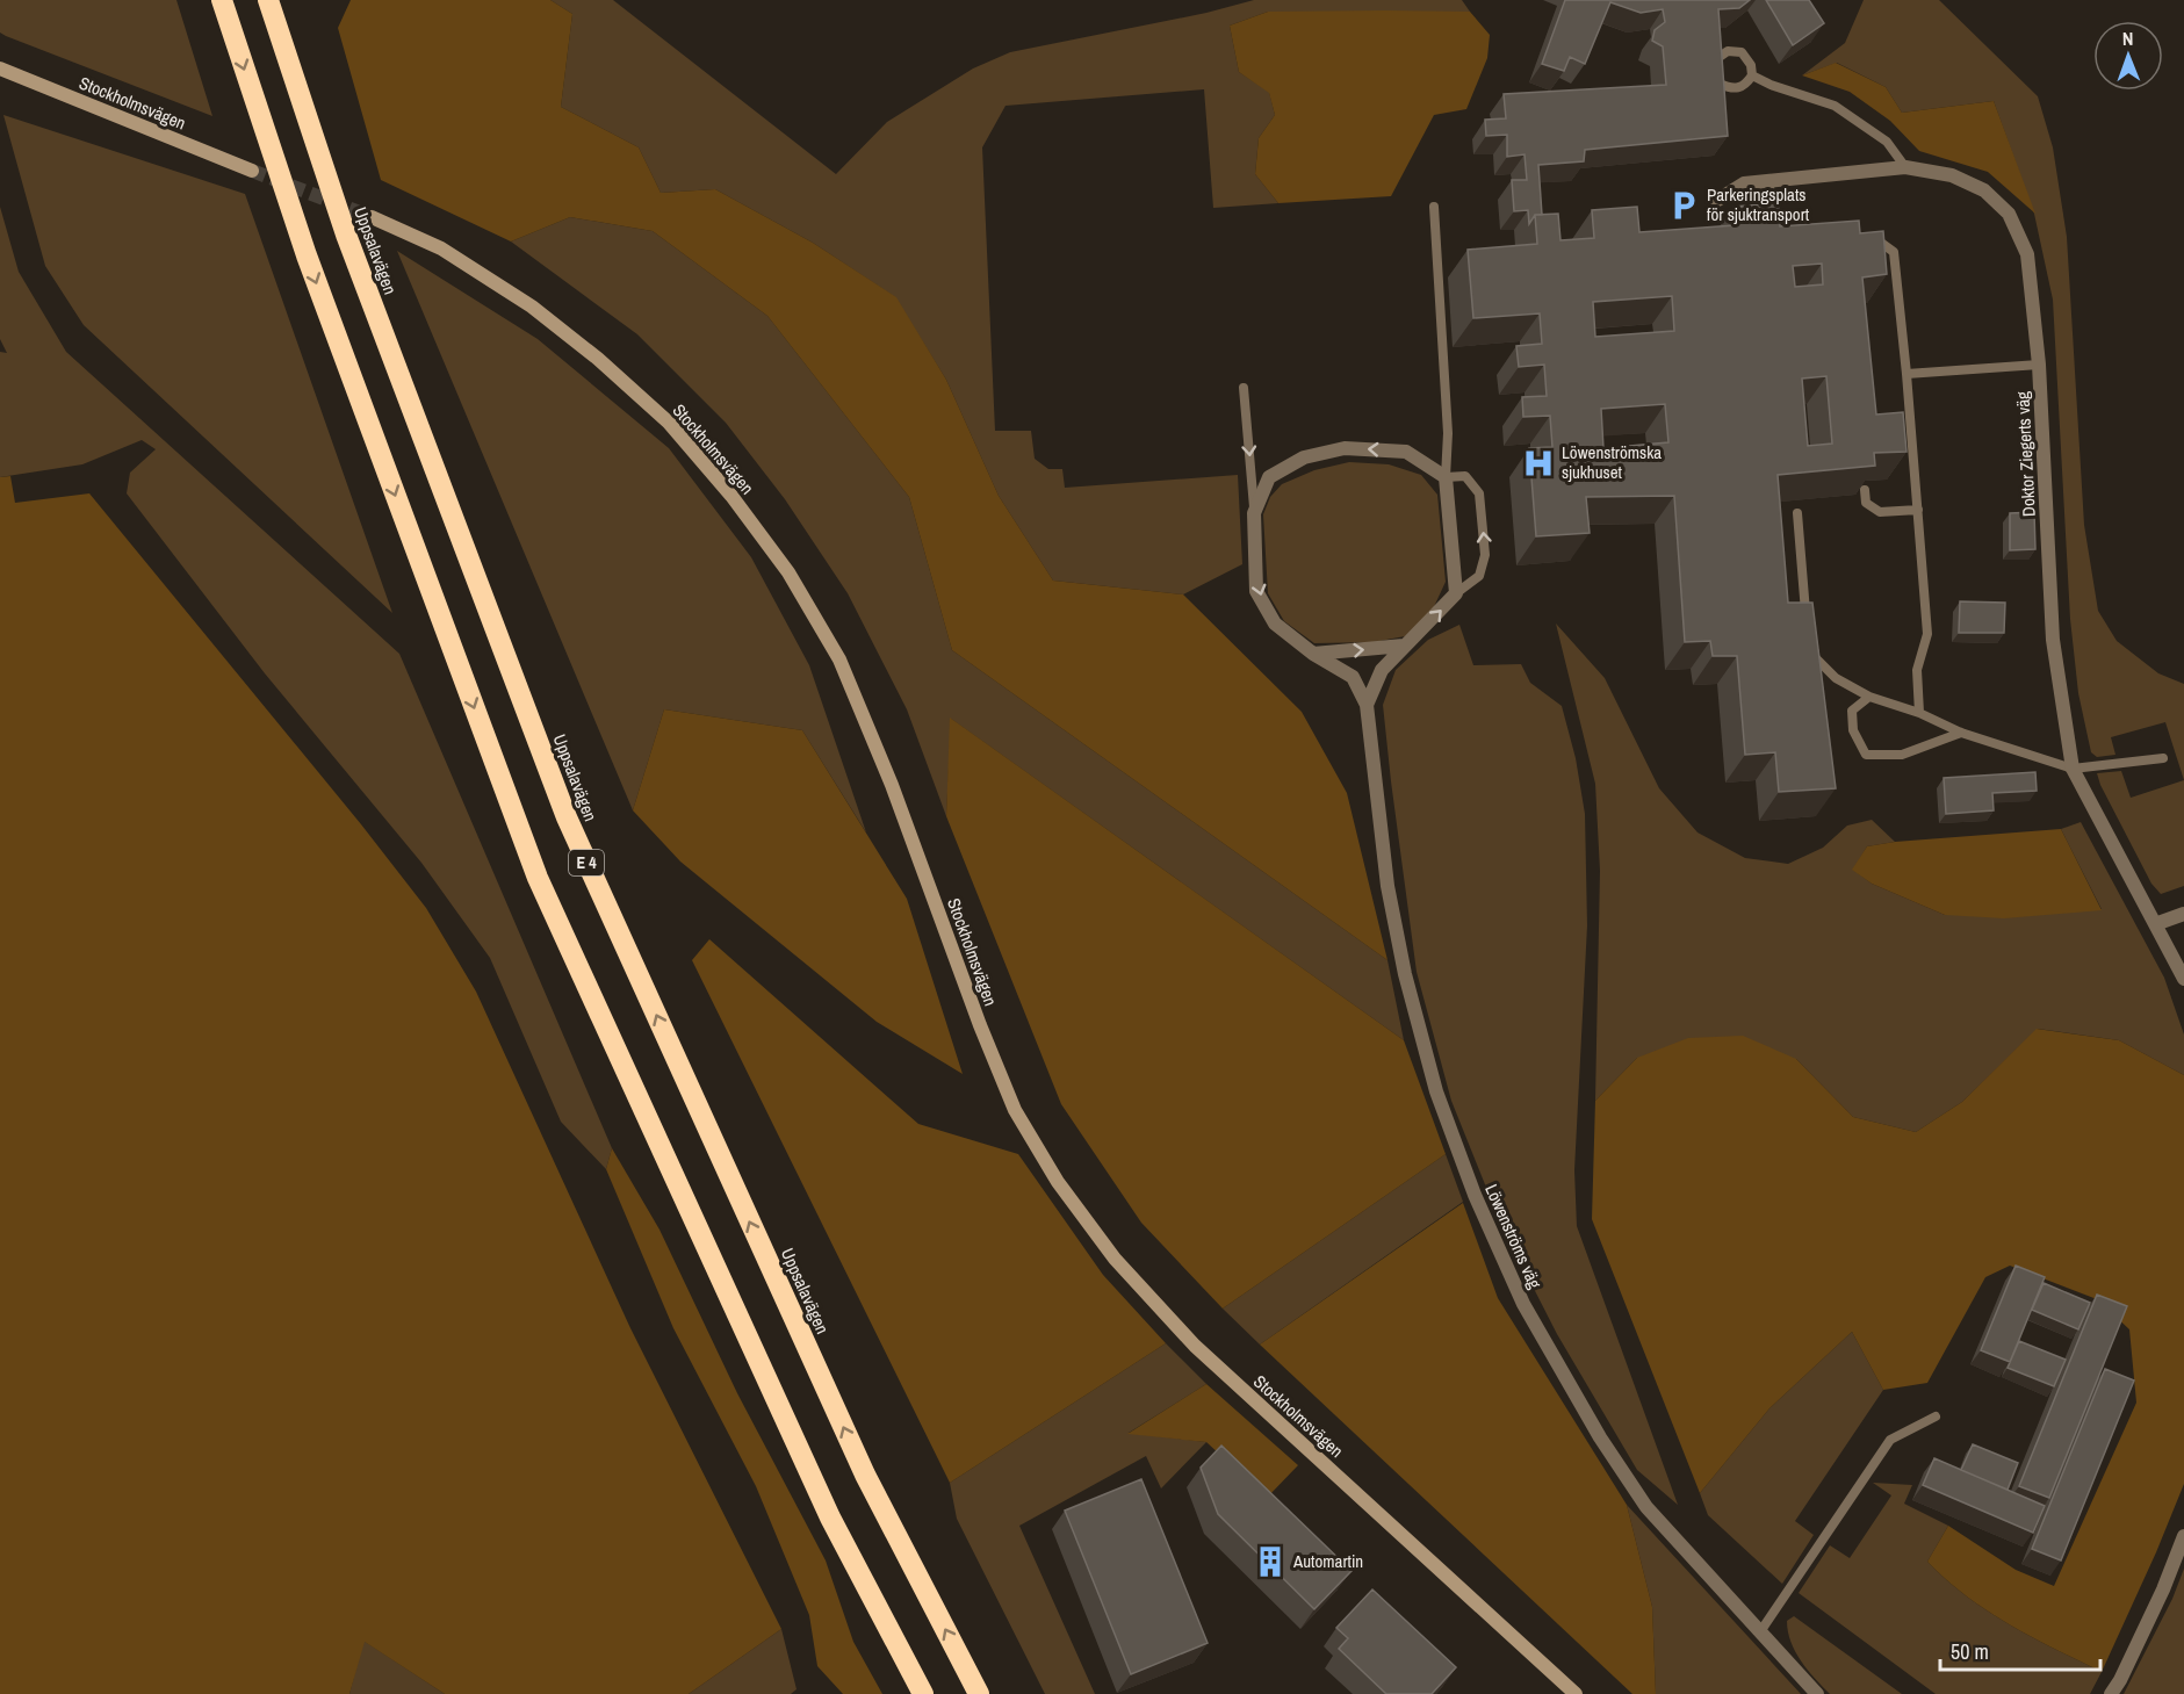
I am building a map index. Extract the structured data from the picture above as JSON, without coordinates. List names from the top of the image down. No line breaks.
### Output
{"streets":{"highway":["Uppsalavägen","E 4"],"street":["Stockholmsvägen","Doktor Ziegerts väg","Löwenströms väg"]},"places":{"parking":["Parkeringsplats för sjuktransport"],"hospital":["Löwenströmska sjukhuset"],"building":["Automartin"]},"scale_bar":"50 m","north":"top"}
